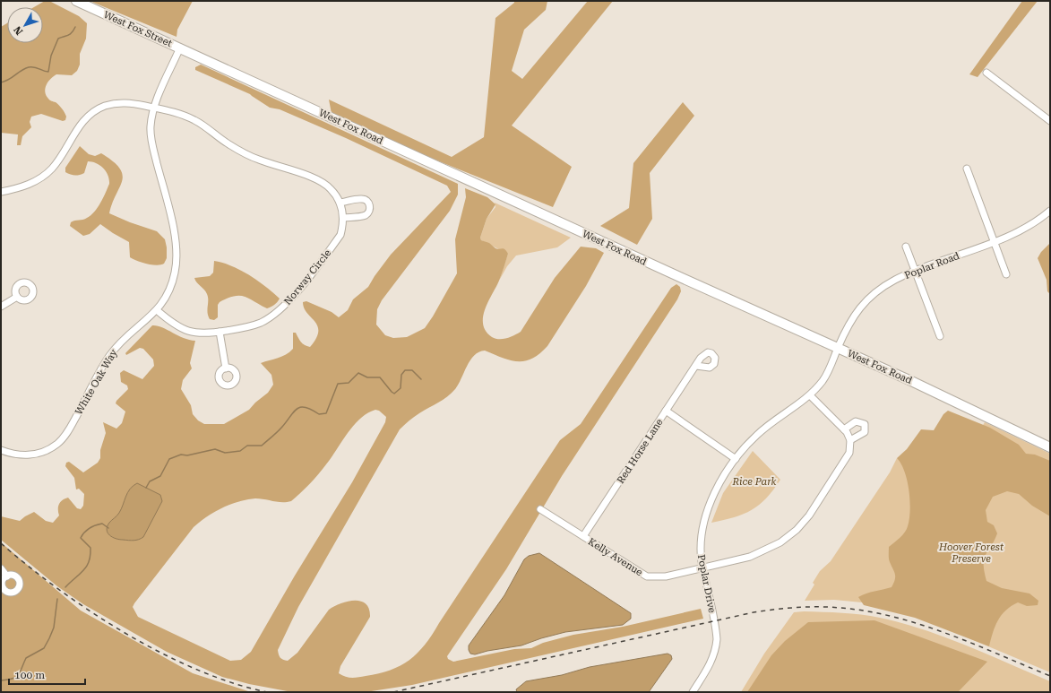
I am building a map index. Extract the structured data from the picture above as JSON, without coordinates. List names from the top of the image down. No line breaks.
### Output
{"streets":{"street":["West Fox Street","West Fox Road","Poplar Road","Norway Circle","White Oak Way","Red Horse Lane","Kelly Avenue","Poplar Drive"]},"crossings":[["West Fox Street","West Fox Road"],["West Fox Street","White Oak Way"],["West Fox Road","Poplar Road"],["West Fox Road","White Oak Way"],["West Fox Road","Poplar Drive"],["Poplar Road","Poplar Drive"],["Norway Circle","White Oak Way"],["Red Horse Lane","Kelly Avenue"],["Kelly Avenue","Poplar Drive"]],"parks":["Rice Park","Hoover Forest Preserve"],"scale_bar":"100 m","north":"bottom left"}
